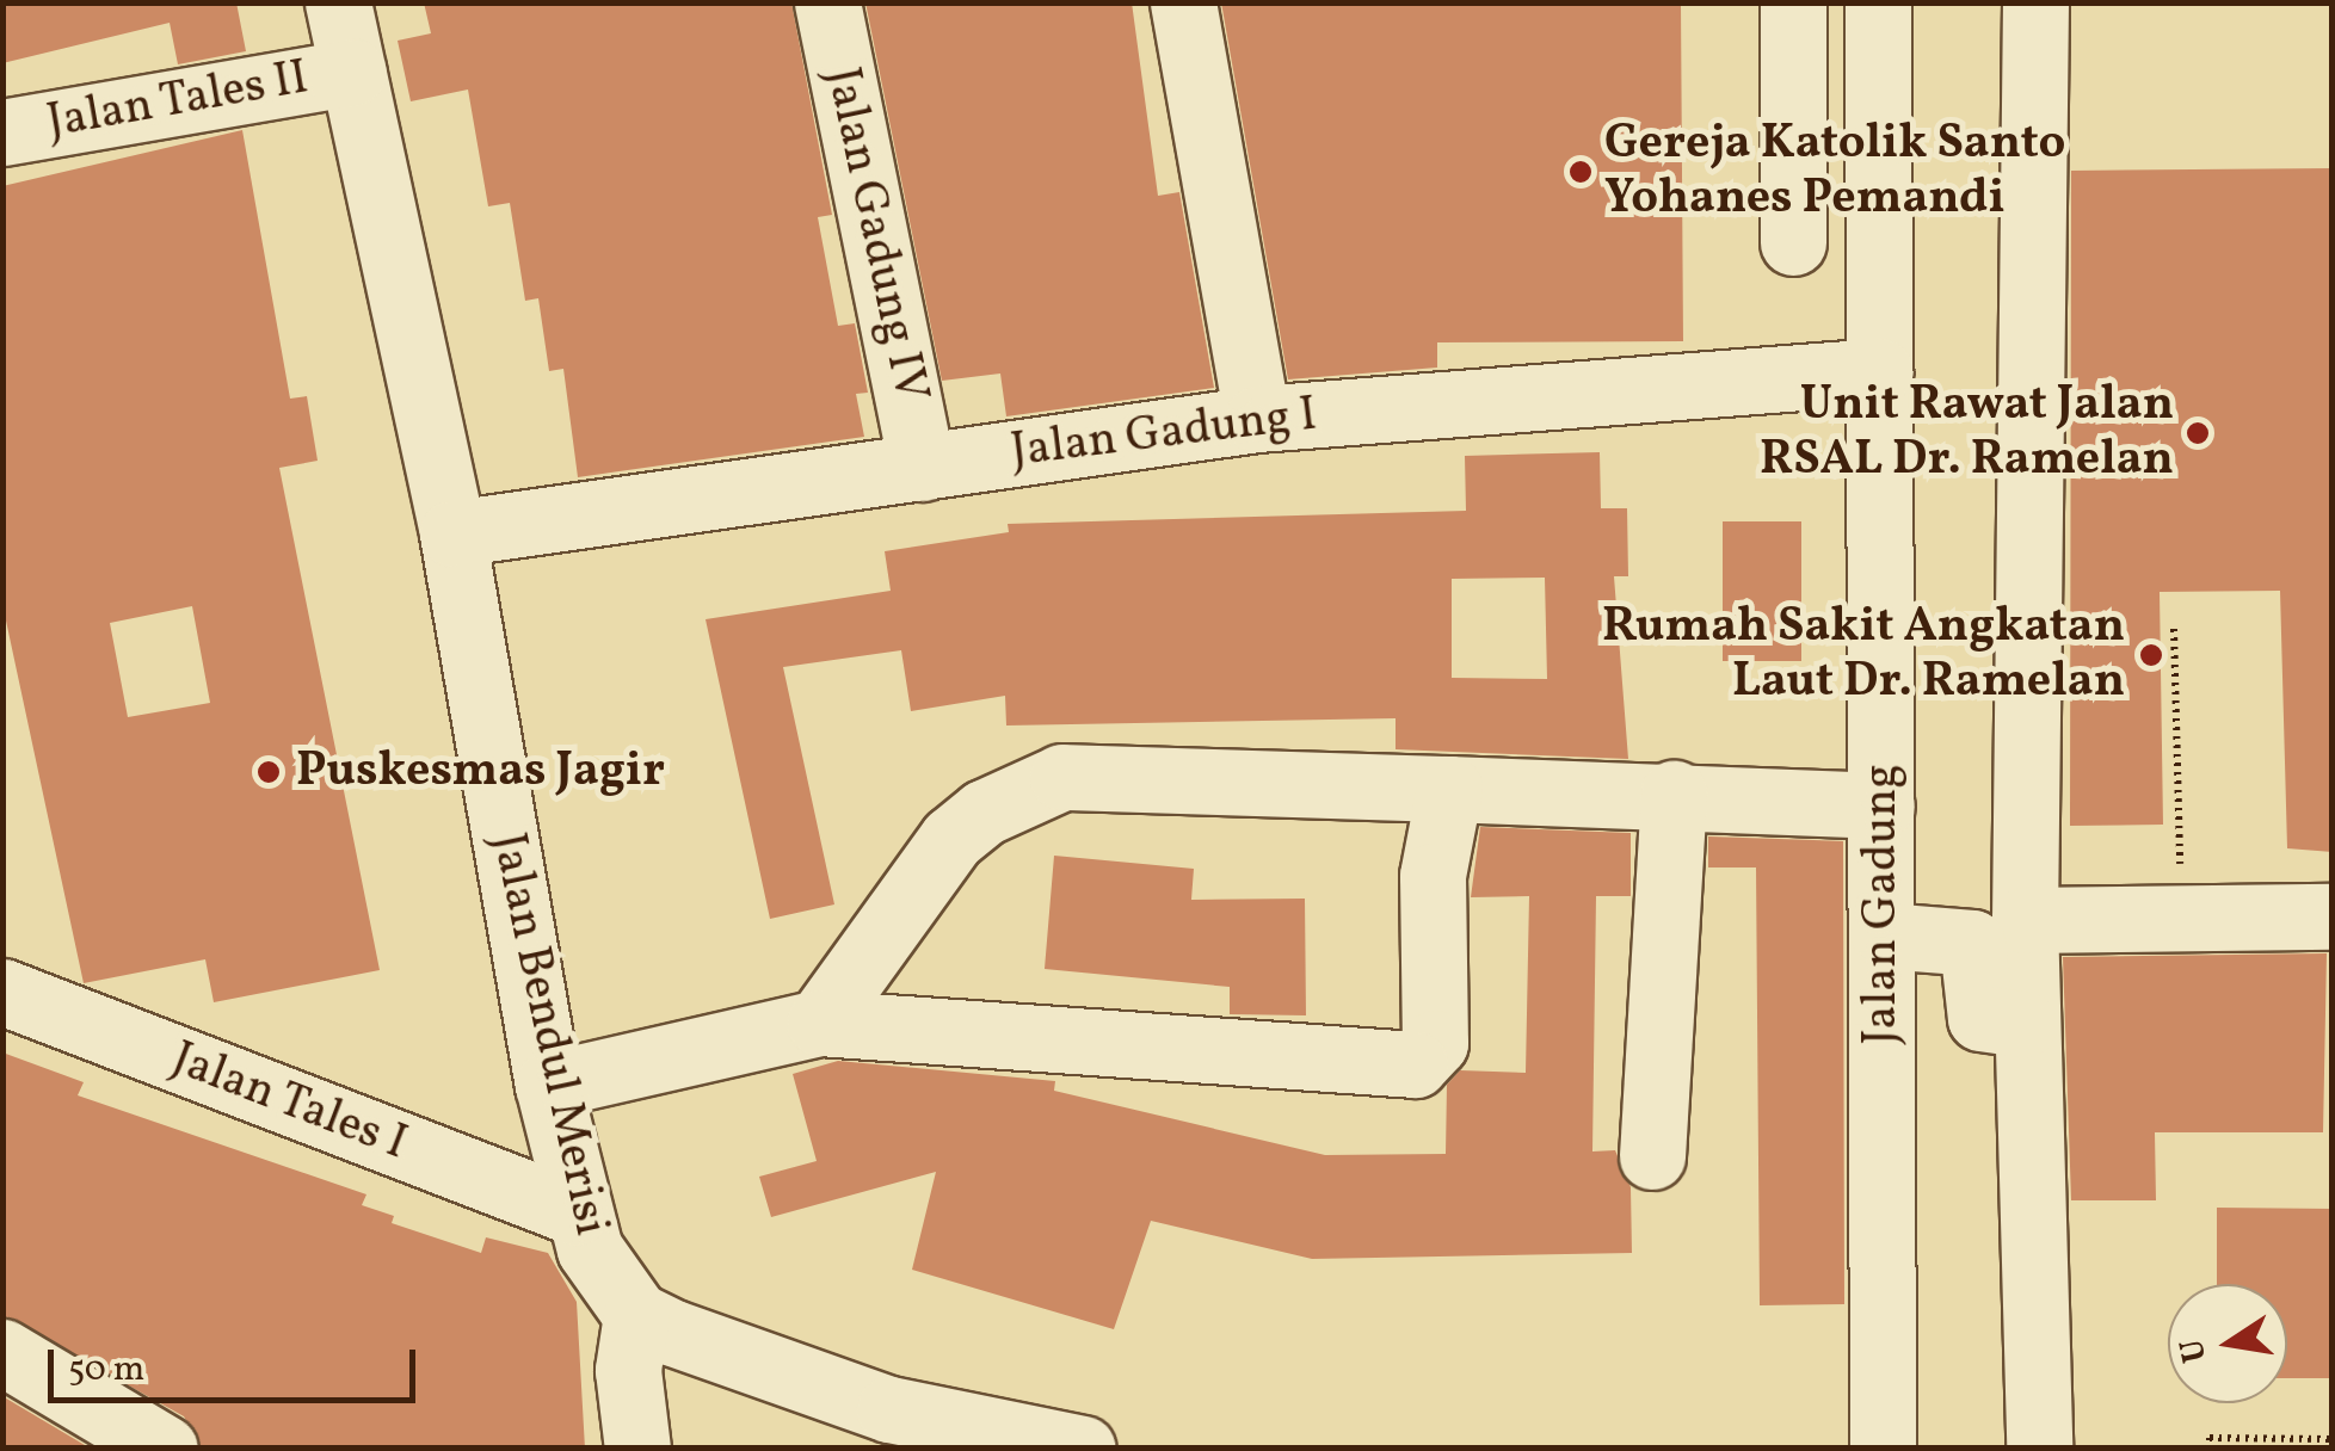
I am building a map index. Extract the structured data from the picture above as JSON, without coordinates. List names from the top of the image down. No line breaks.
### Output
{"streets":{"street":["Jalan Tales II","Jalan Gadung IV","Jalan Gadung I","Jalan Gadung","Jalan Bendul Merisi","Jalan Tales I"]},"crossings":[["Jalan Tales II","Jalan Bendul Merisi"],["Jalan Gadung IV","Jalan Gadung I"],["Jalan Gadung I","Jalan Gadung"],["Jalan Gadung I","Jalan Bendul Merisi"],["Jalan Bendul Merisi","Jalan Tales I"]],"places":["Gereja Katolik Santo Yohanes Pemandi","Unit Rawat Jalan RSAL Dr. Ramelan","Rumah Sakit Angkatan Laut Dr. Ramelan","Puskesmas Jagir"],"scale_bar":"50 m","north":"left"}
